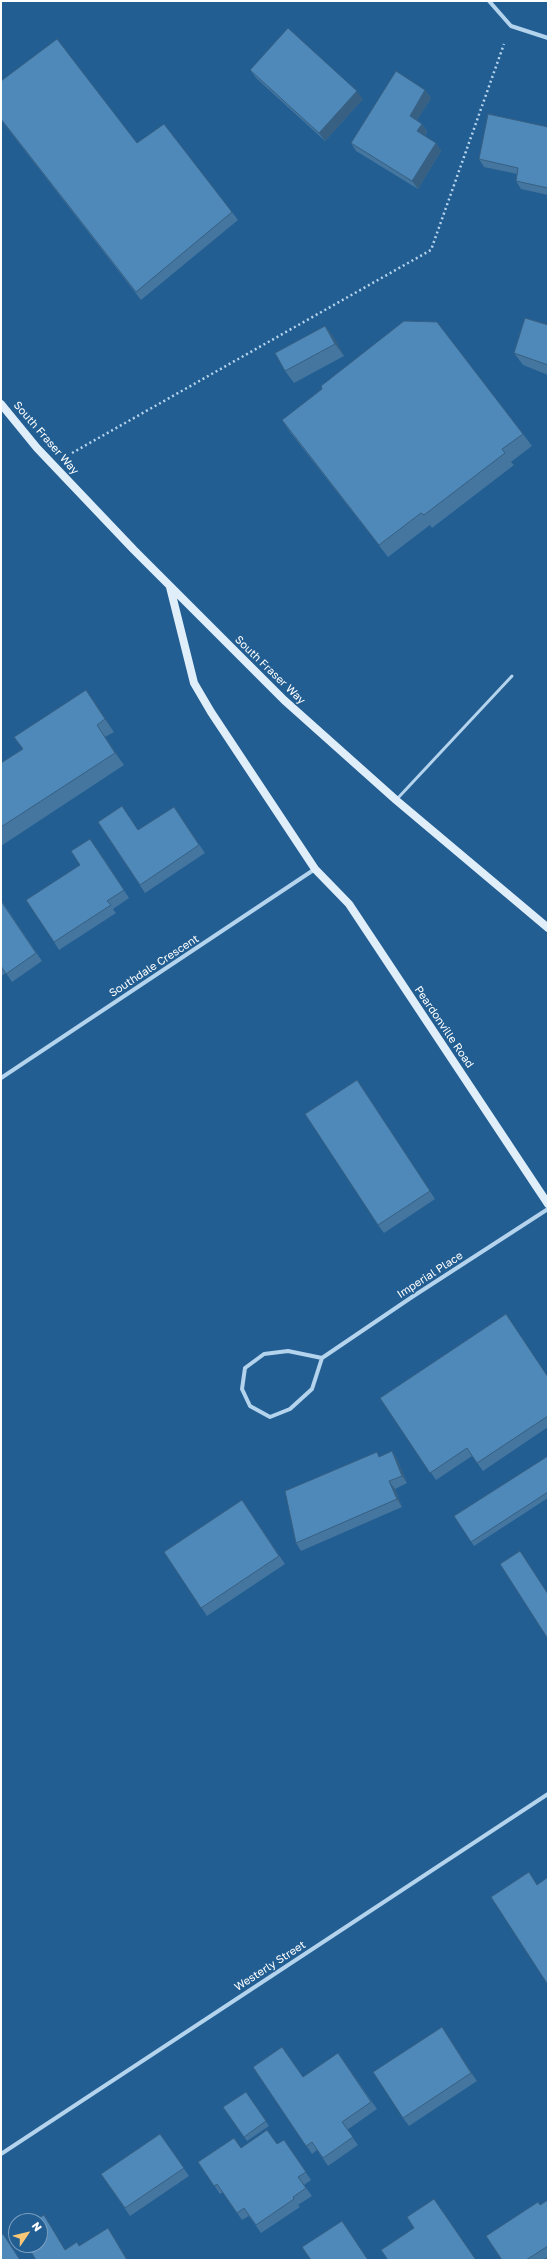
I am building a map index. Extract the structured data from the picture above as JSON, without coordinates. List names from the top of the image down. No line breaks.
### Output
{"streets":{"main road":["South Fraser Way","Peardonville Road"],"street":["Southdale Crescent","Imperial Place","Westerly Street"]},"crossings":[["South Fraser Way","Peardonville Road"],["Southdale Crescent","Peardonville Road"]],"north":"top right"}
